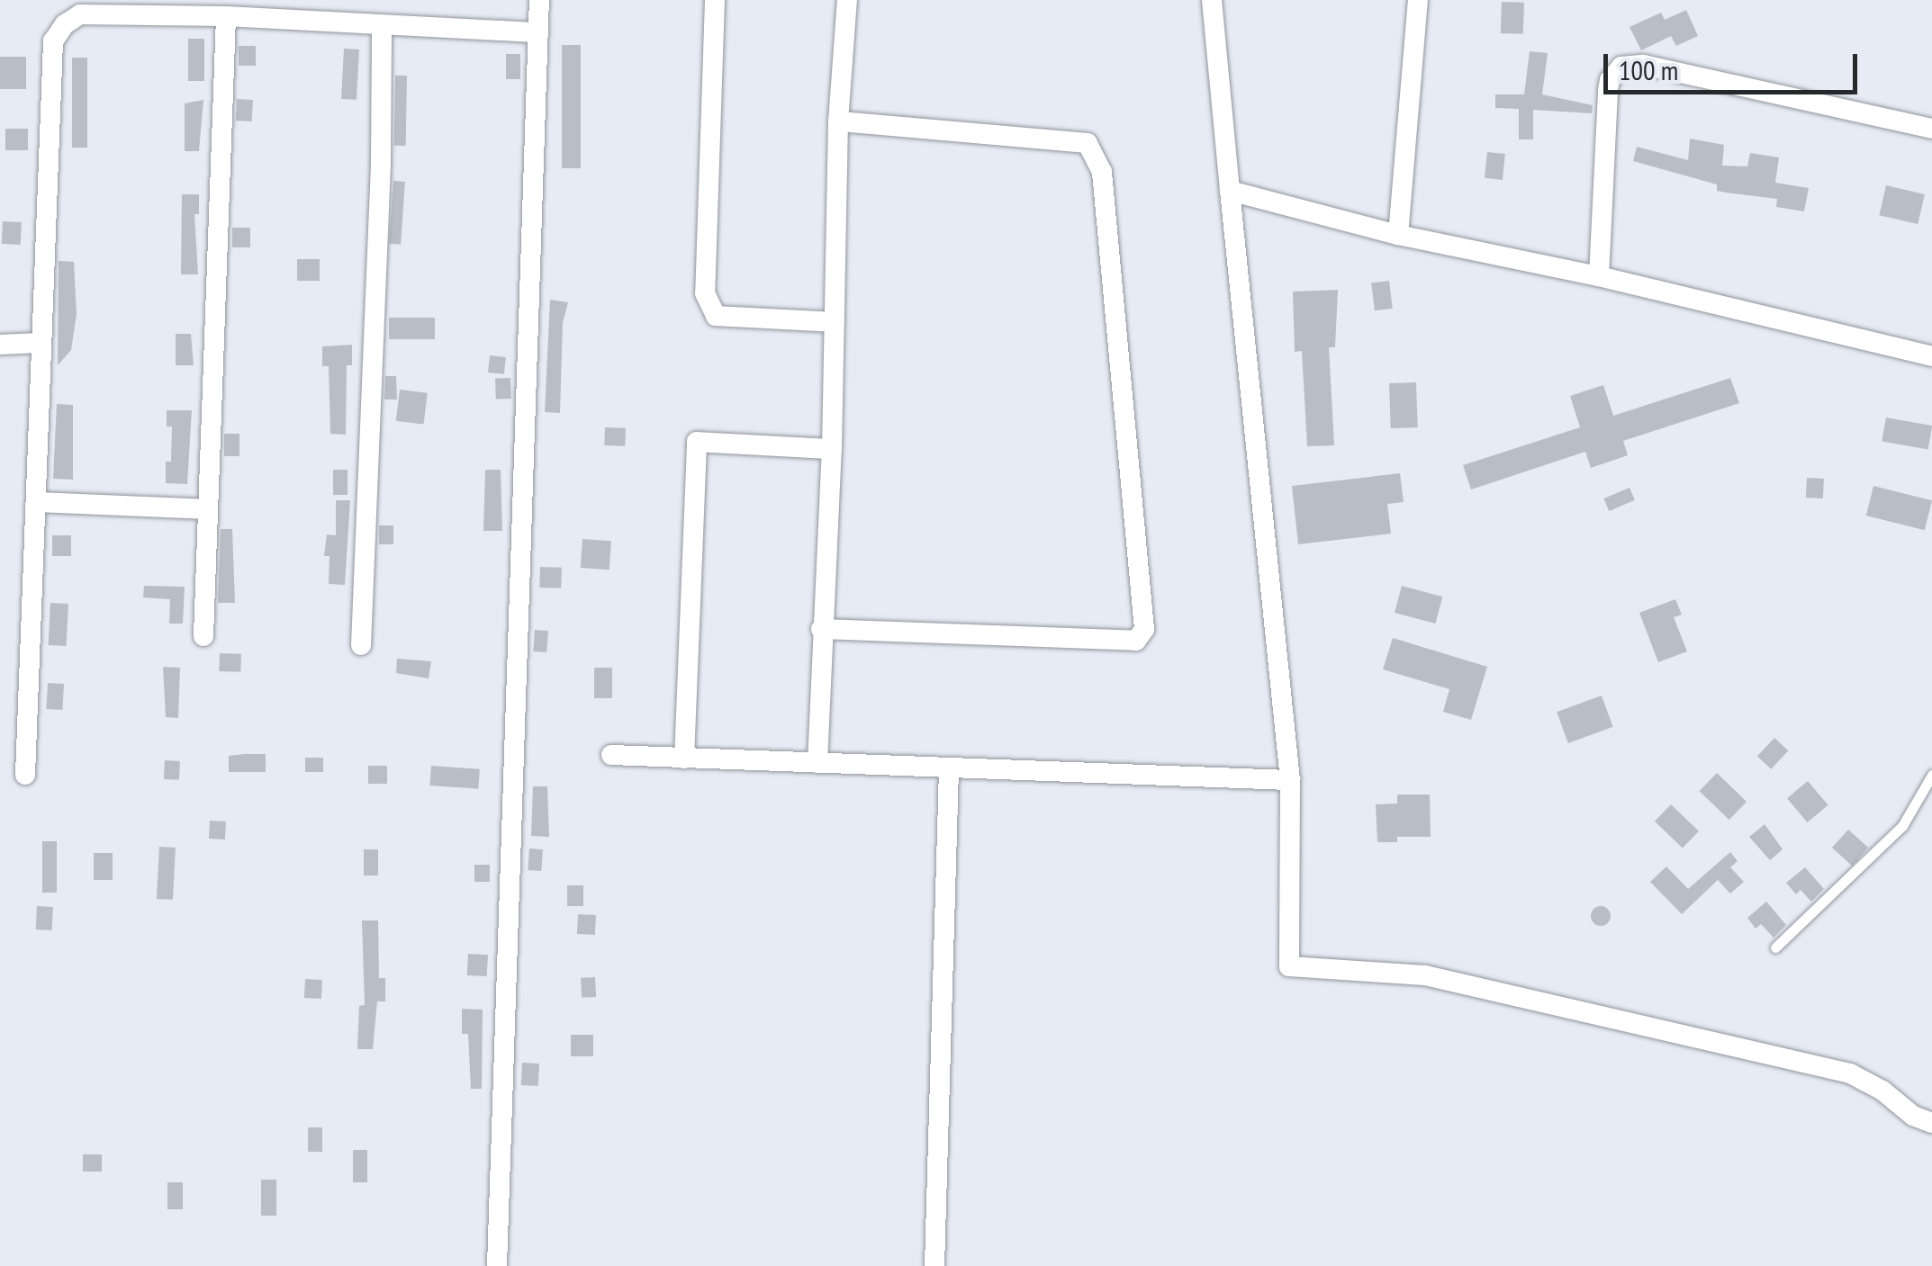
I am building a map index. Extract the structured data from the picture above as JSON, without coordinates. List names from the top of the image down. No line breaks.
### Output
{"scale_bar":"100 m"}
